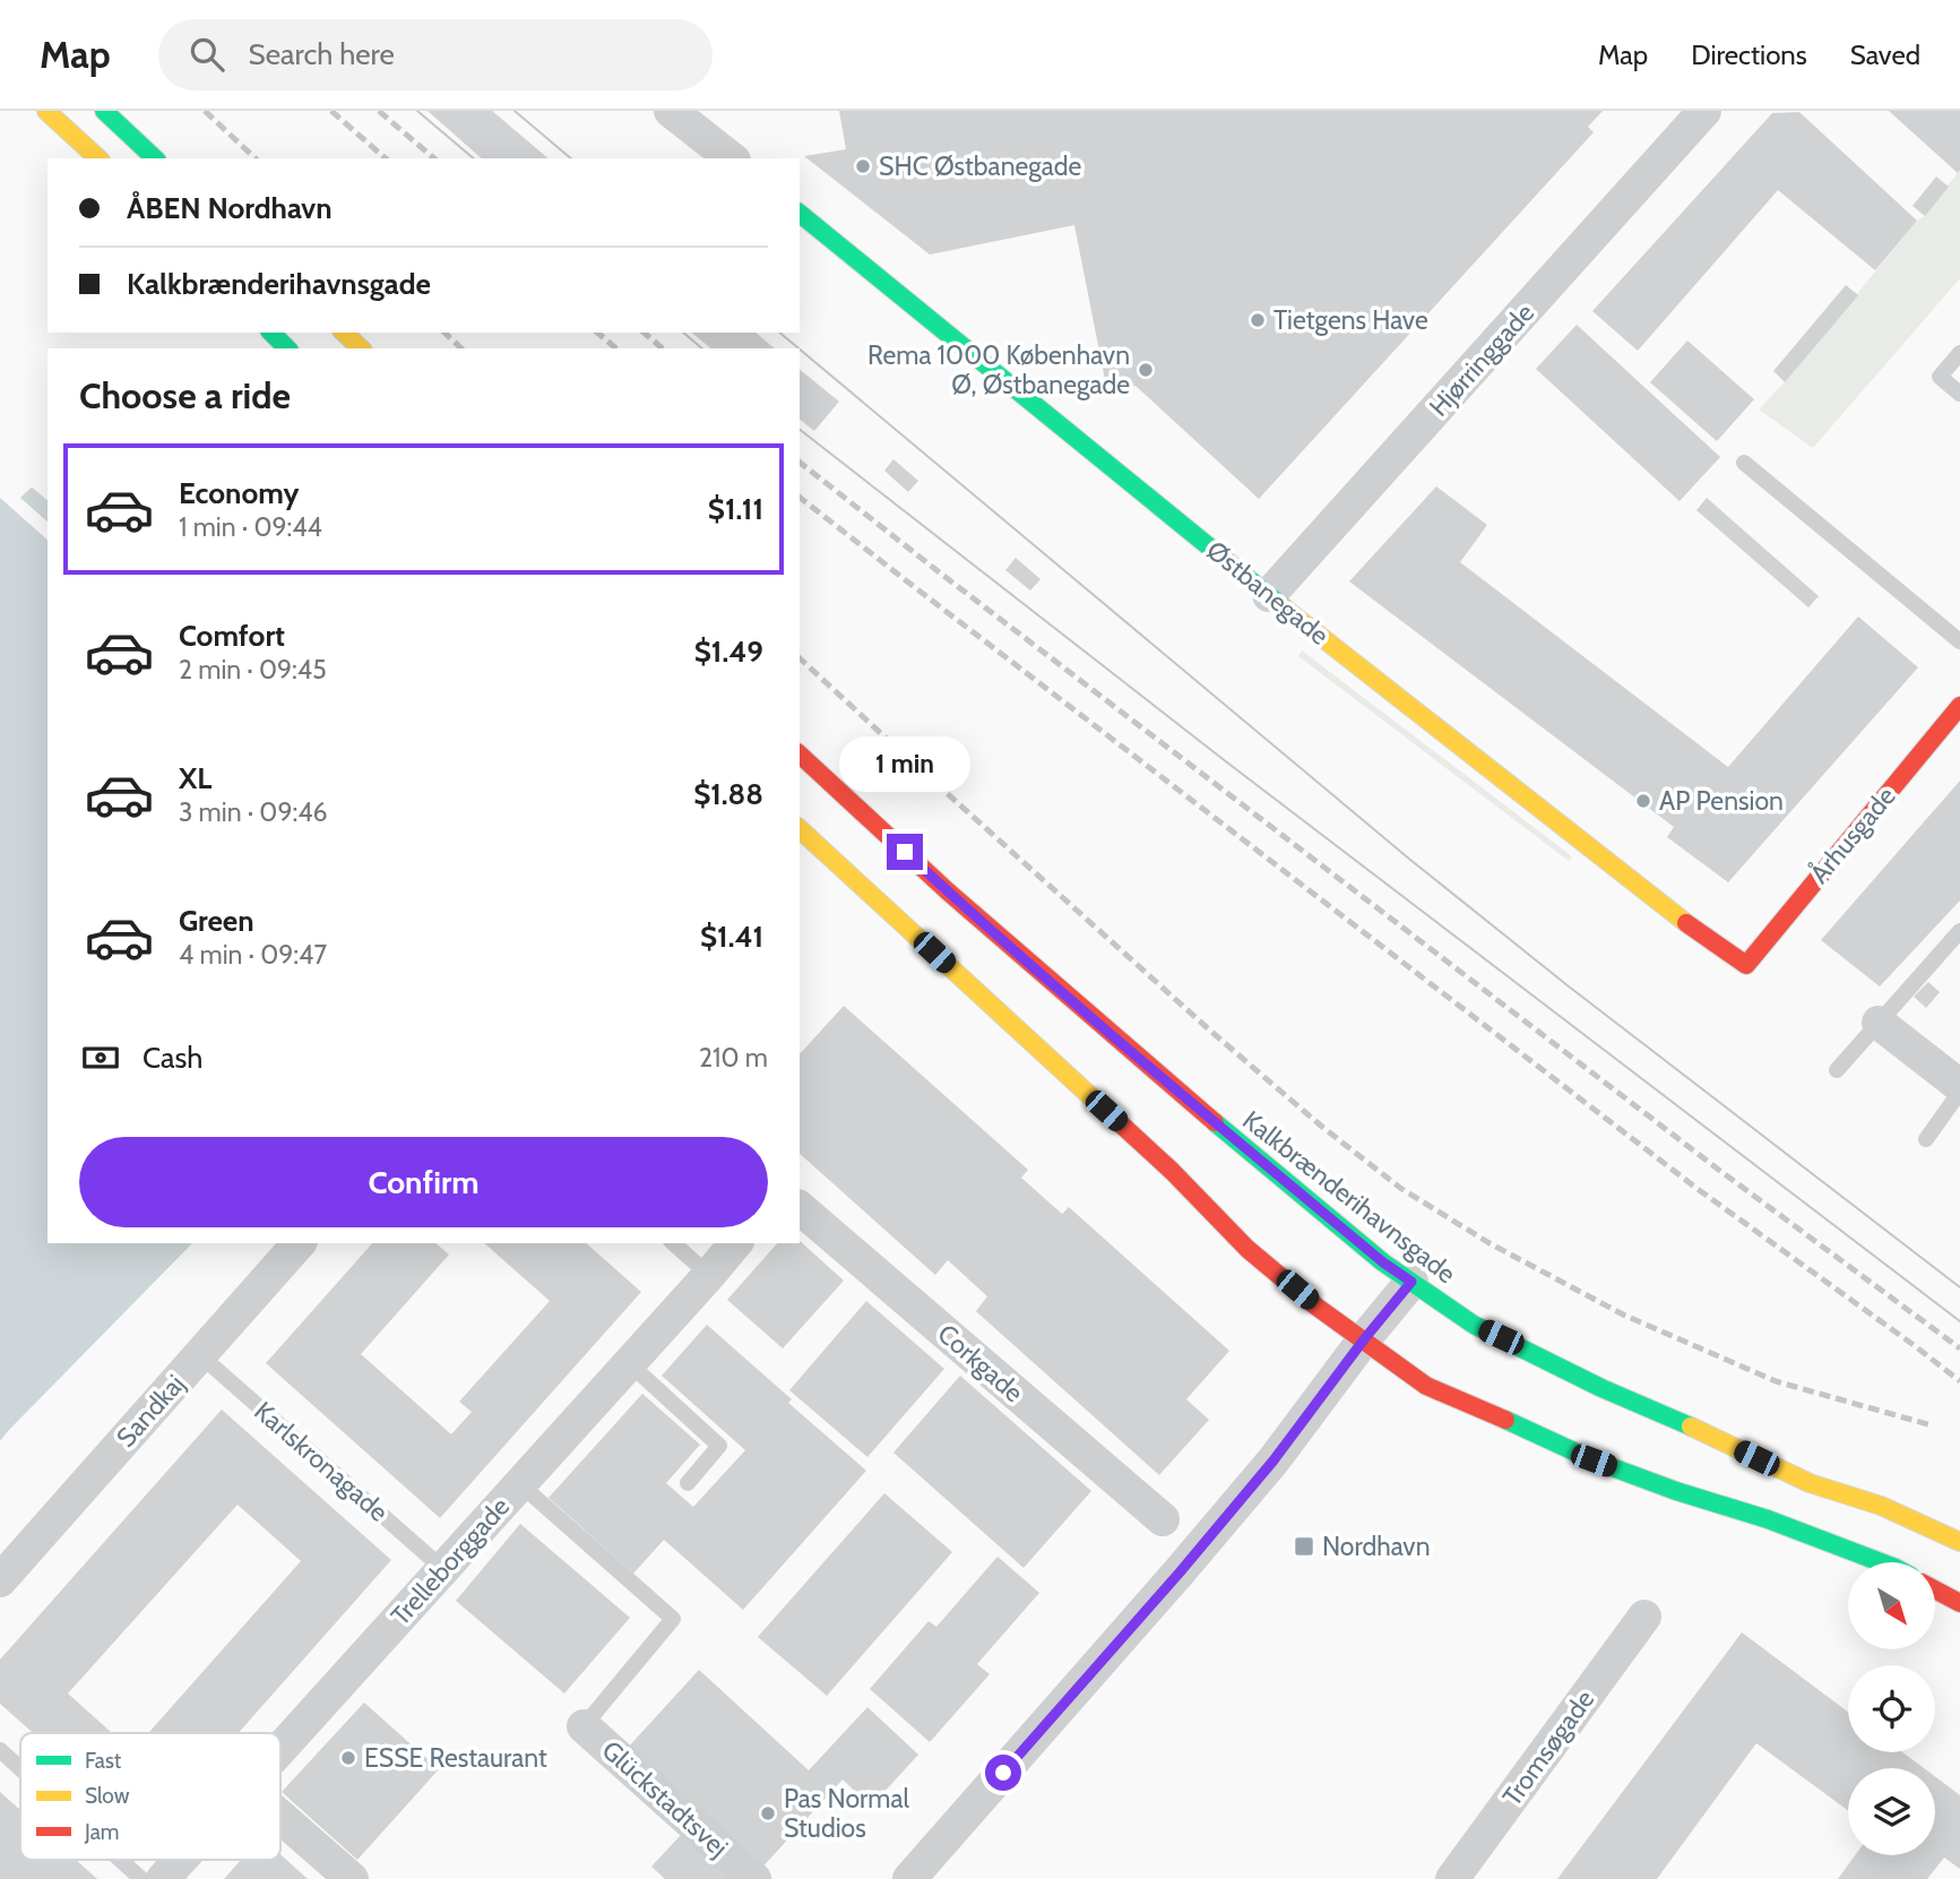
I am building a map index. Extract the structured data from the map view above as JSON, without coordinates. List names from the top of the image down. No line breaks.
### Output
{"streets":{"main road":["Østbanegade","Århusgade","Kalkbrænderihavnsgade"],"street":["Hjørringgade","Corkgade","Sandkaj","Trelleborggade","Tromsøgade","Glückstadtsvej"],"lane":["Karlskronagade"]},"crossings":[["Hjørringgade","Østbanegade"],["Østbanegade","Århusgade"],["Sandkaj","Karlskronagade"],["Karlskronagade","Trelleborggade"],["Trelleborggade","Glückstadtsvej"]],"places":{"other":["SHC Østbanegade","Tietgens Have","Rema 1000 København Ø, Østbanegade","AP Pension","ESSE Restaurant","Pas Normal Studios"],"transit":["Nordhavn"]},"legend":["Fast","Slow","Jam"],"north":"bottom right","page":{"header":"Map","search":"Search here","nav":["Map","Directions","Saved"],"banner":["ÅBEN Nordhavn","Kalkbrænderihavnsgade"],"heading":"Choose a ride","list":[{"name":"Economy","note":"1 min · 09:44","value":"$1.11"},{"name":"Comfort","note":"2 min · 09:45","value":"$1.49"},{"name":"XL","note":"3 min · 09:46","value":"$1.88"},{"name":"Green","note":"4 min · 09:47","value":"$1.41"}],"bubble":"1 min","pay":["Cash","210 m"],"buttons":"Confirm"}}
